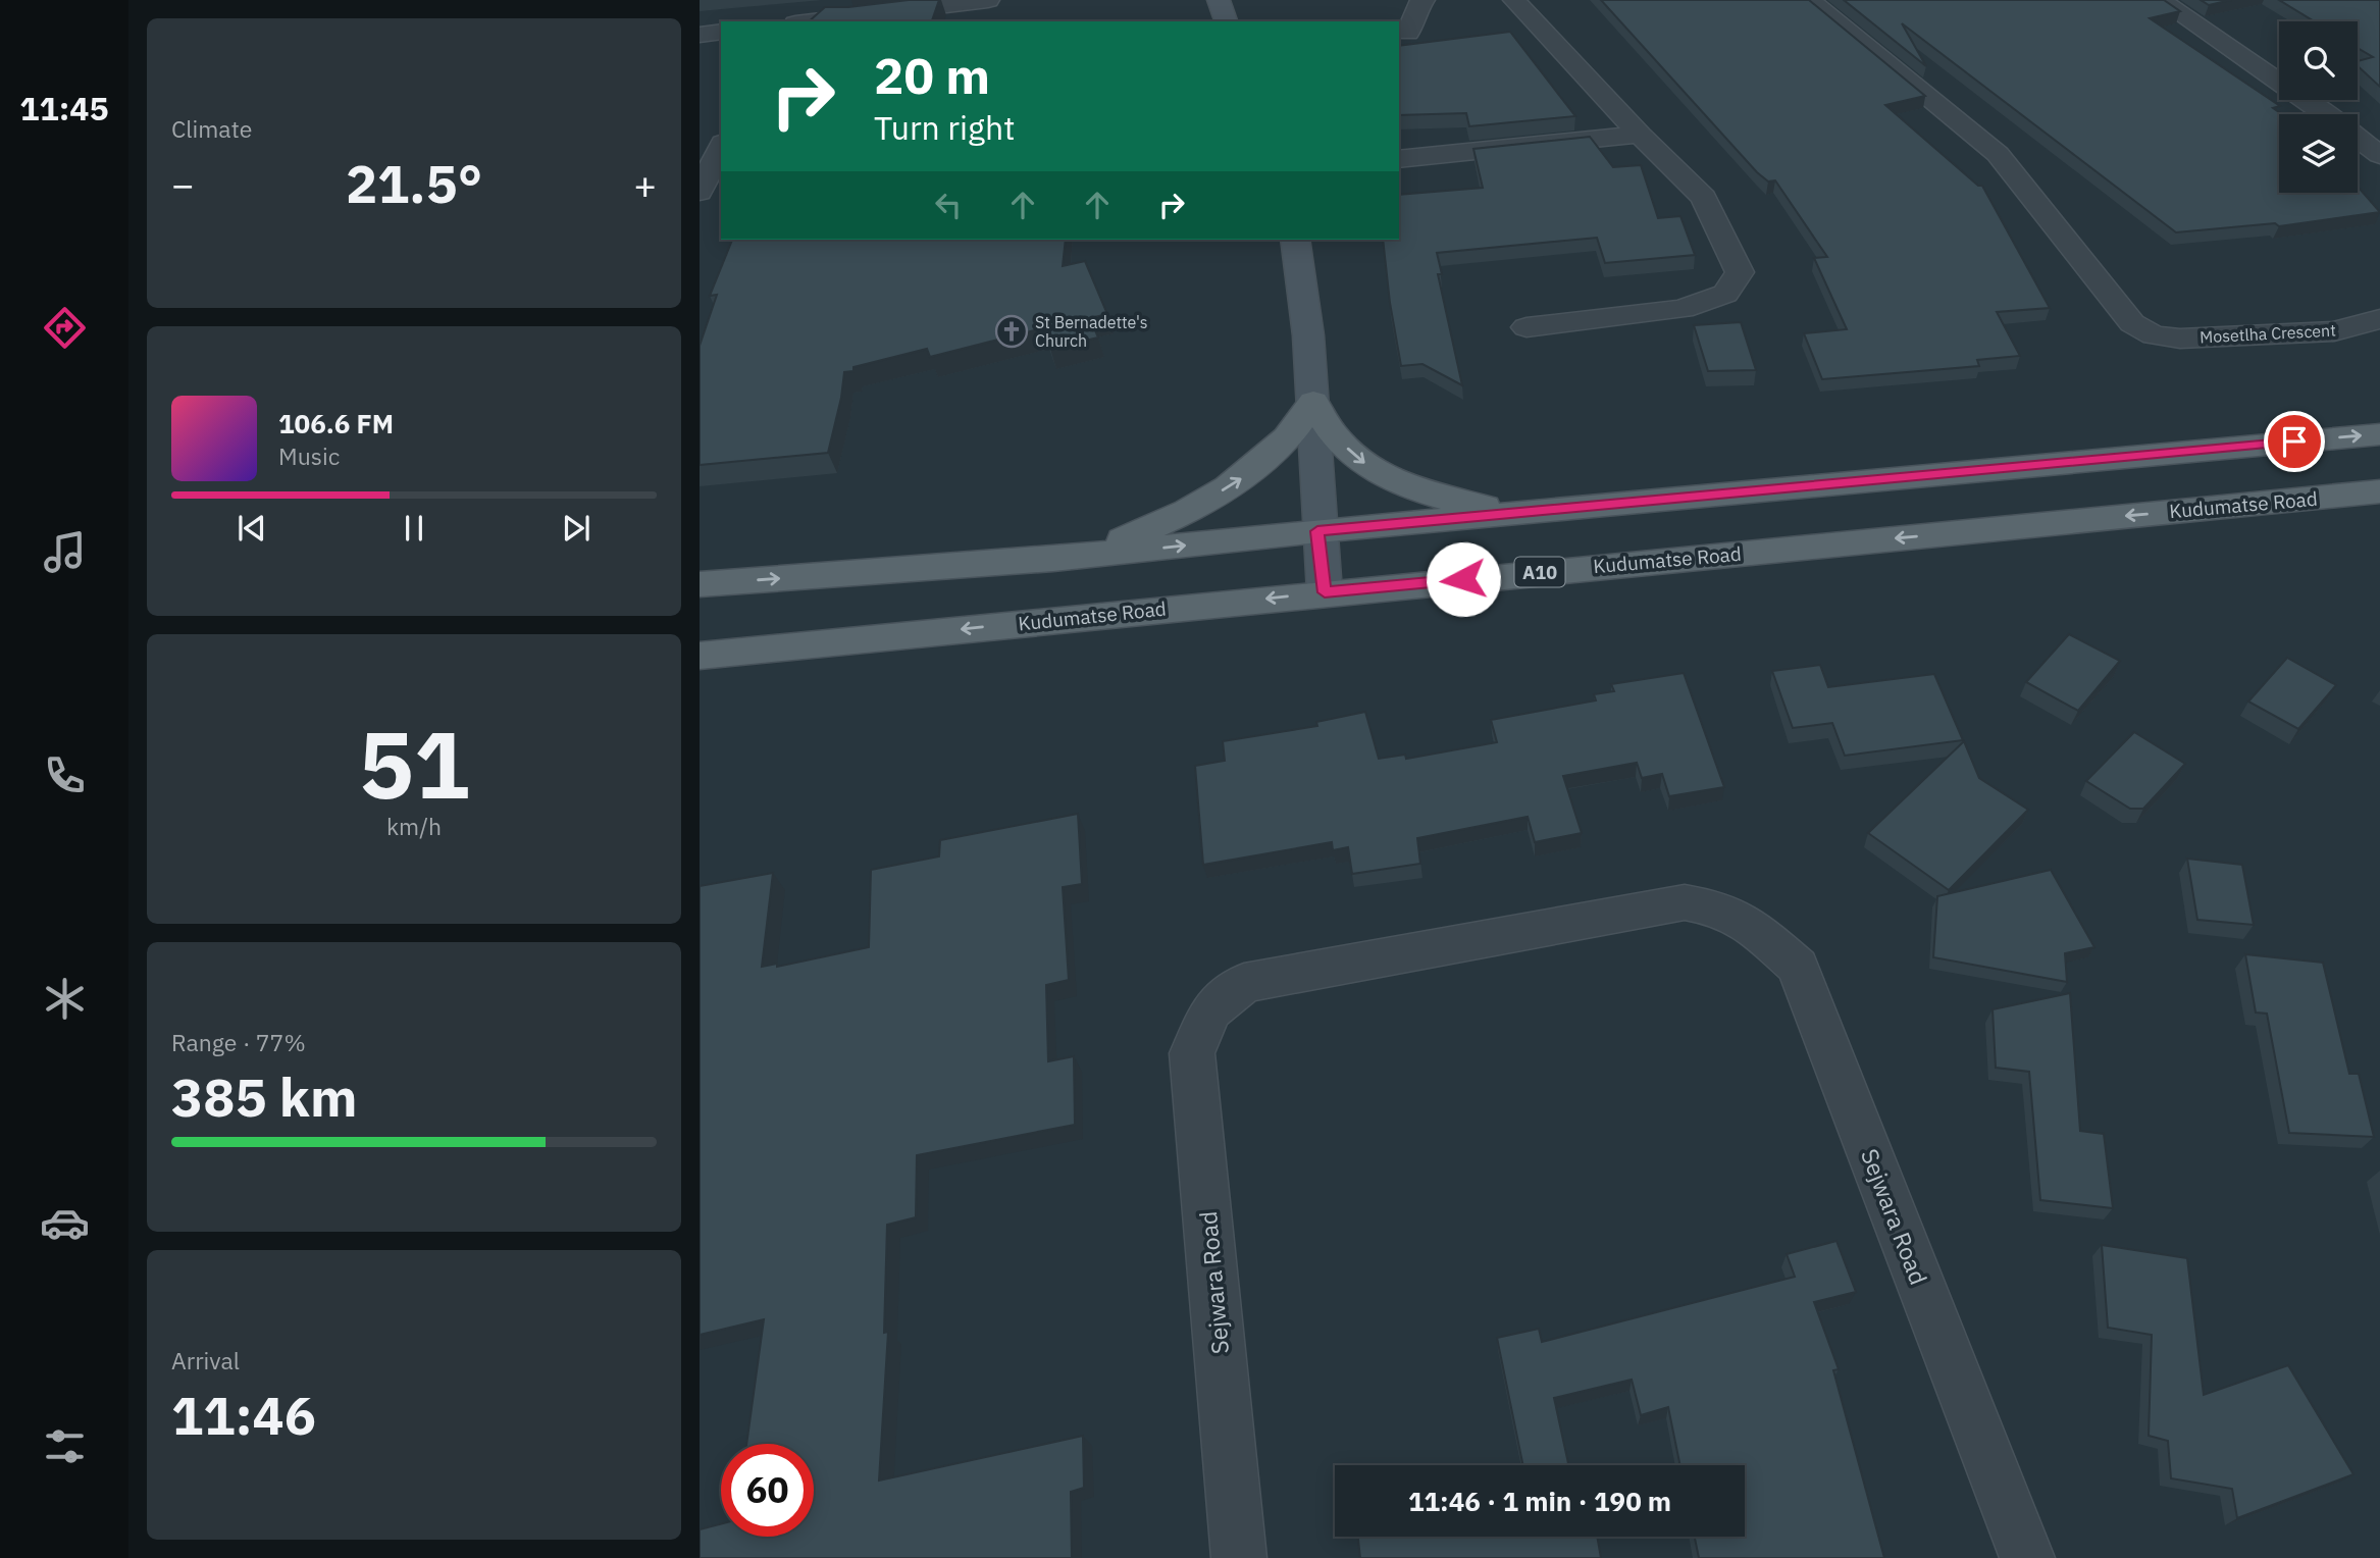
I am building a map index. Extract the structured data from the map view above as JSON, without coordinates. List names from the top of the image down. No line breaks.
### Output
{"streets":{"main road":["Kudumatse Road","A10"],"street":["Mosetlha Crescent","Sejwara Road"]},"places":{"church":["St Bernadette's Church"]},"page":{"tabs":"11:45","tile":["Climate",["51","km/h"],["Range · 77%","385 km"],["Arrival","11:46"]],"turn":["20 m","Turn right"],"heat":["−","21.5°","+"],"song":["106.6 FM","Music"],"limit":"60","trip":"11:46 · 1 min · 190 m"}}
